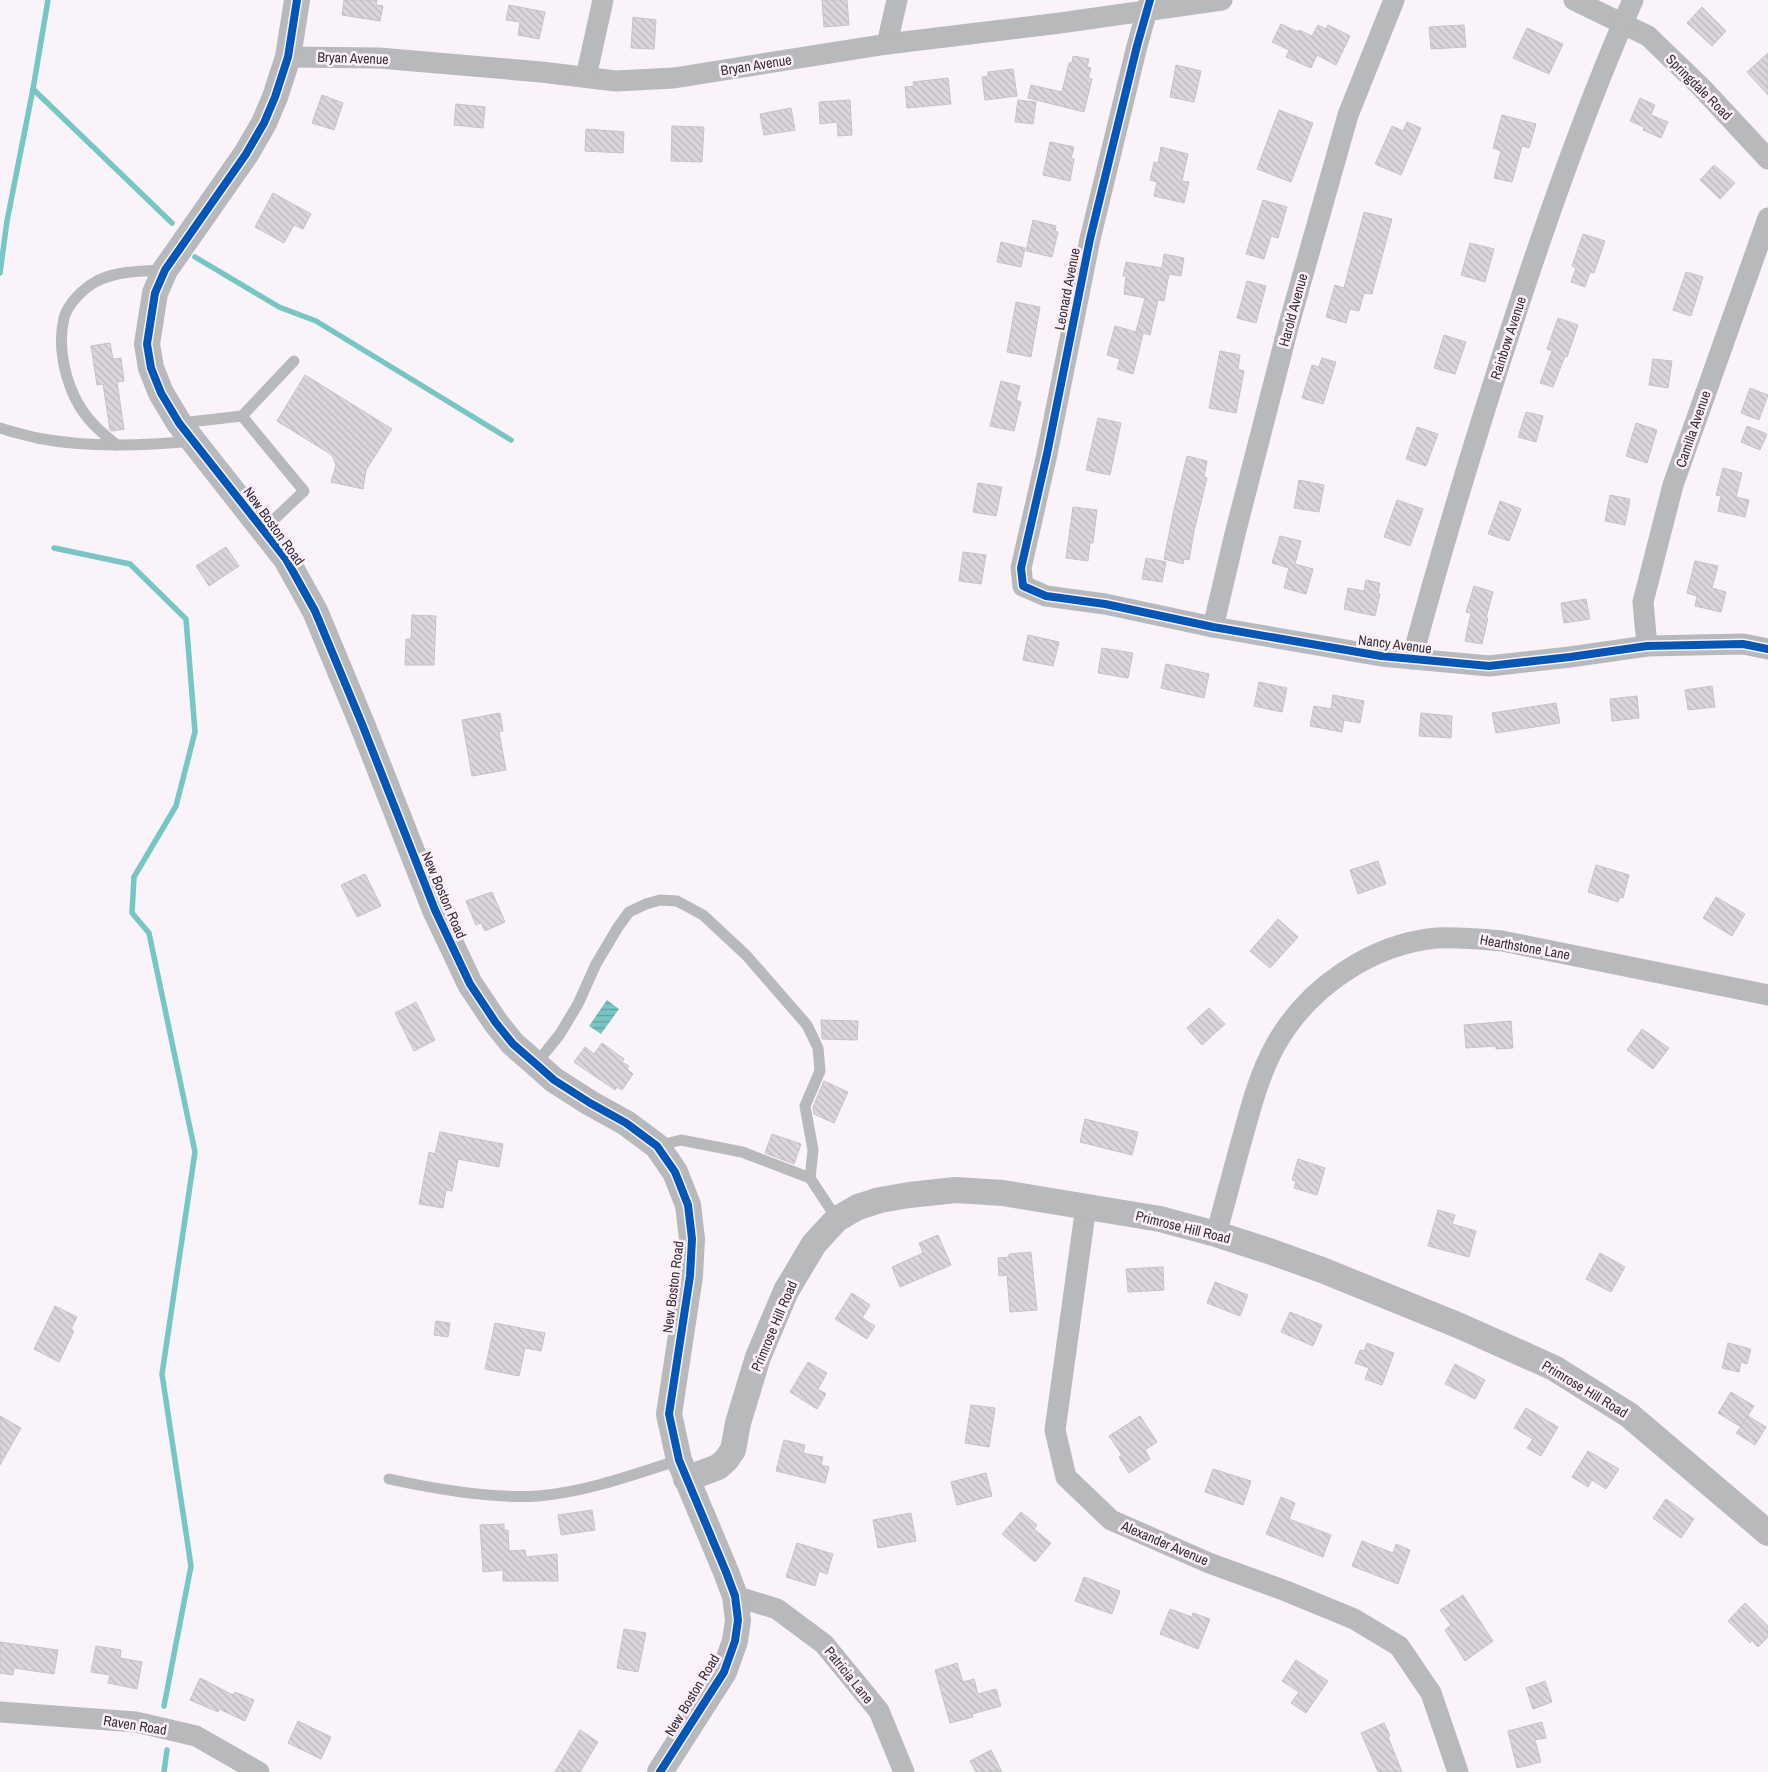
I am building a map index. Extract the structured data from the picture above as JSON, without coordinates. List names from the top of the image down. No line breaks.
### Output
{"streets":{"street":["Bryan Avenue","Springdale Road","Leonard Avenue","Harold Avenue","Rainbow Avenue","Camilla Avenue","New Boston Road","Nancy Avenue","Hearthstone Lane","Primrose Hill Road","Alexander Avenue","Patricia Lane","Raven Road"]},"crossings":[["Bryan Avenue","Leonard Avenue"],["Bryan Avenue","New Boston Road"],["Springdale Road","Rainbow Avenue"],["Leonard Avenue","Nancy Avenue"],["Harold Avenue","Nancy Avenue"],["Rainbow Avenue","Nancy Avenue"],["Camilla Avenue","Nancy Avenue"],["New Boston Road","Primrose Hill Road"],["New Boston Road","Patricia Lane"],["Hearthstone Lane","Primrose Hill Road"],["Primrose Hill Road","Alexander Avenue"]]}
